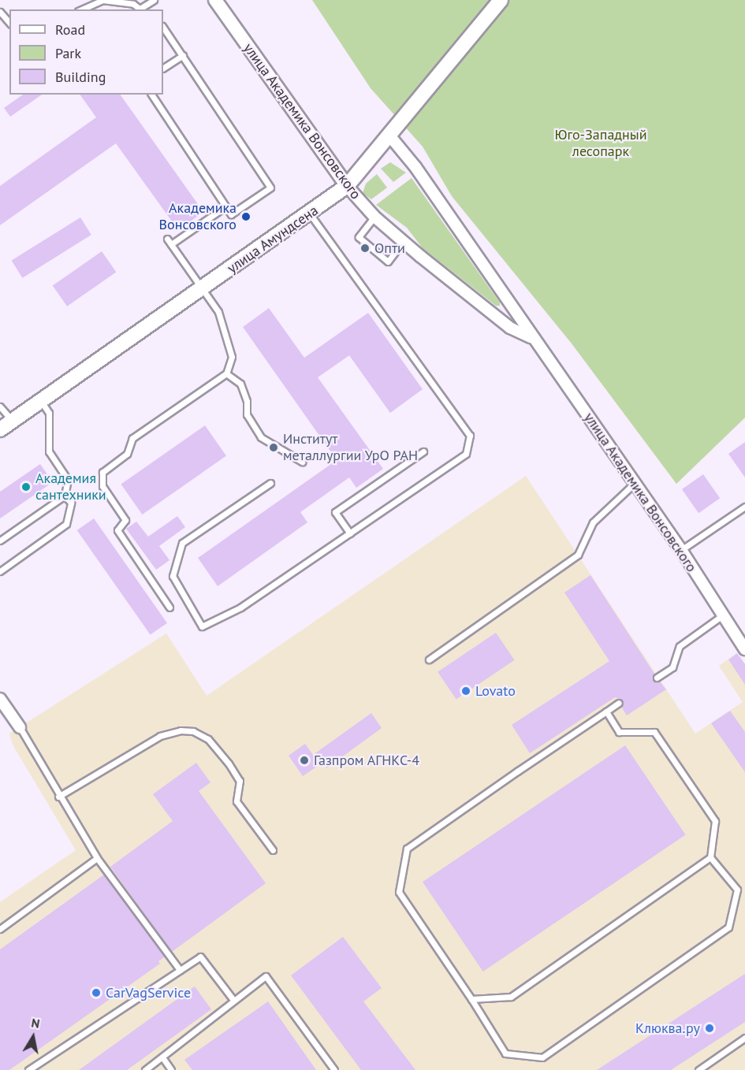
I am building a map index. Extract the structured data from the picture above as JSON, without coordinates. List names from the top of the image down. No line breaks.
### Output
{"streets":{"main road":["улица Амундсена"],"street":["улица Академика Вонсовского"]},"crossings":[["улица Академика Вонсовского","улица Амундсена"]],"parks":["Юго-Западный лесопарк"],"places":["Академика Вонсовского","Опти","Институт металлургии УрО РАН","Академия сантехники","Lovato","Газпром АГНКС-4","CarVagService","Клюква.ру"],"legend":["Road","Park","Building"],"north":"top"}
